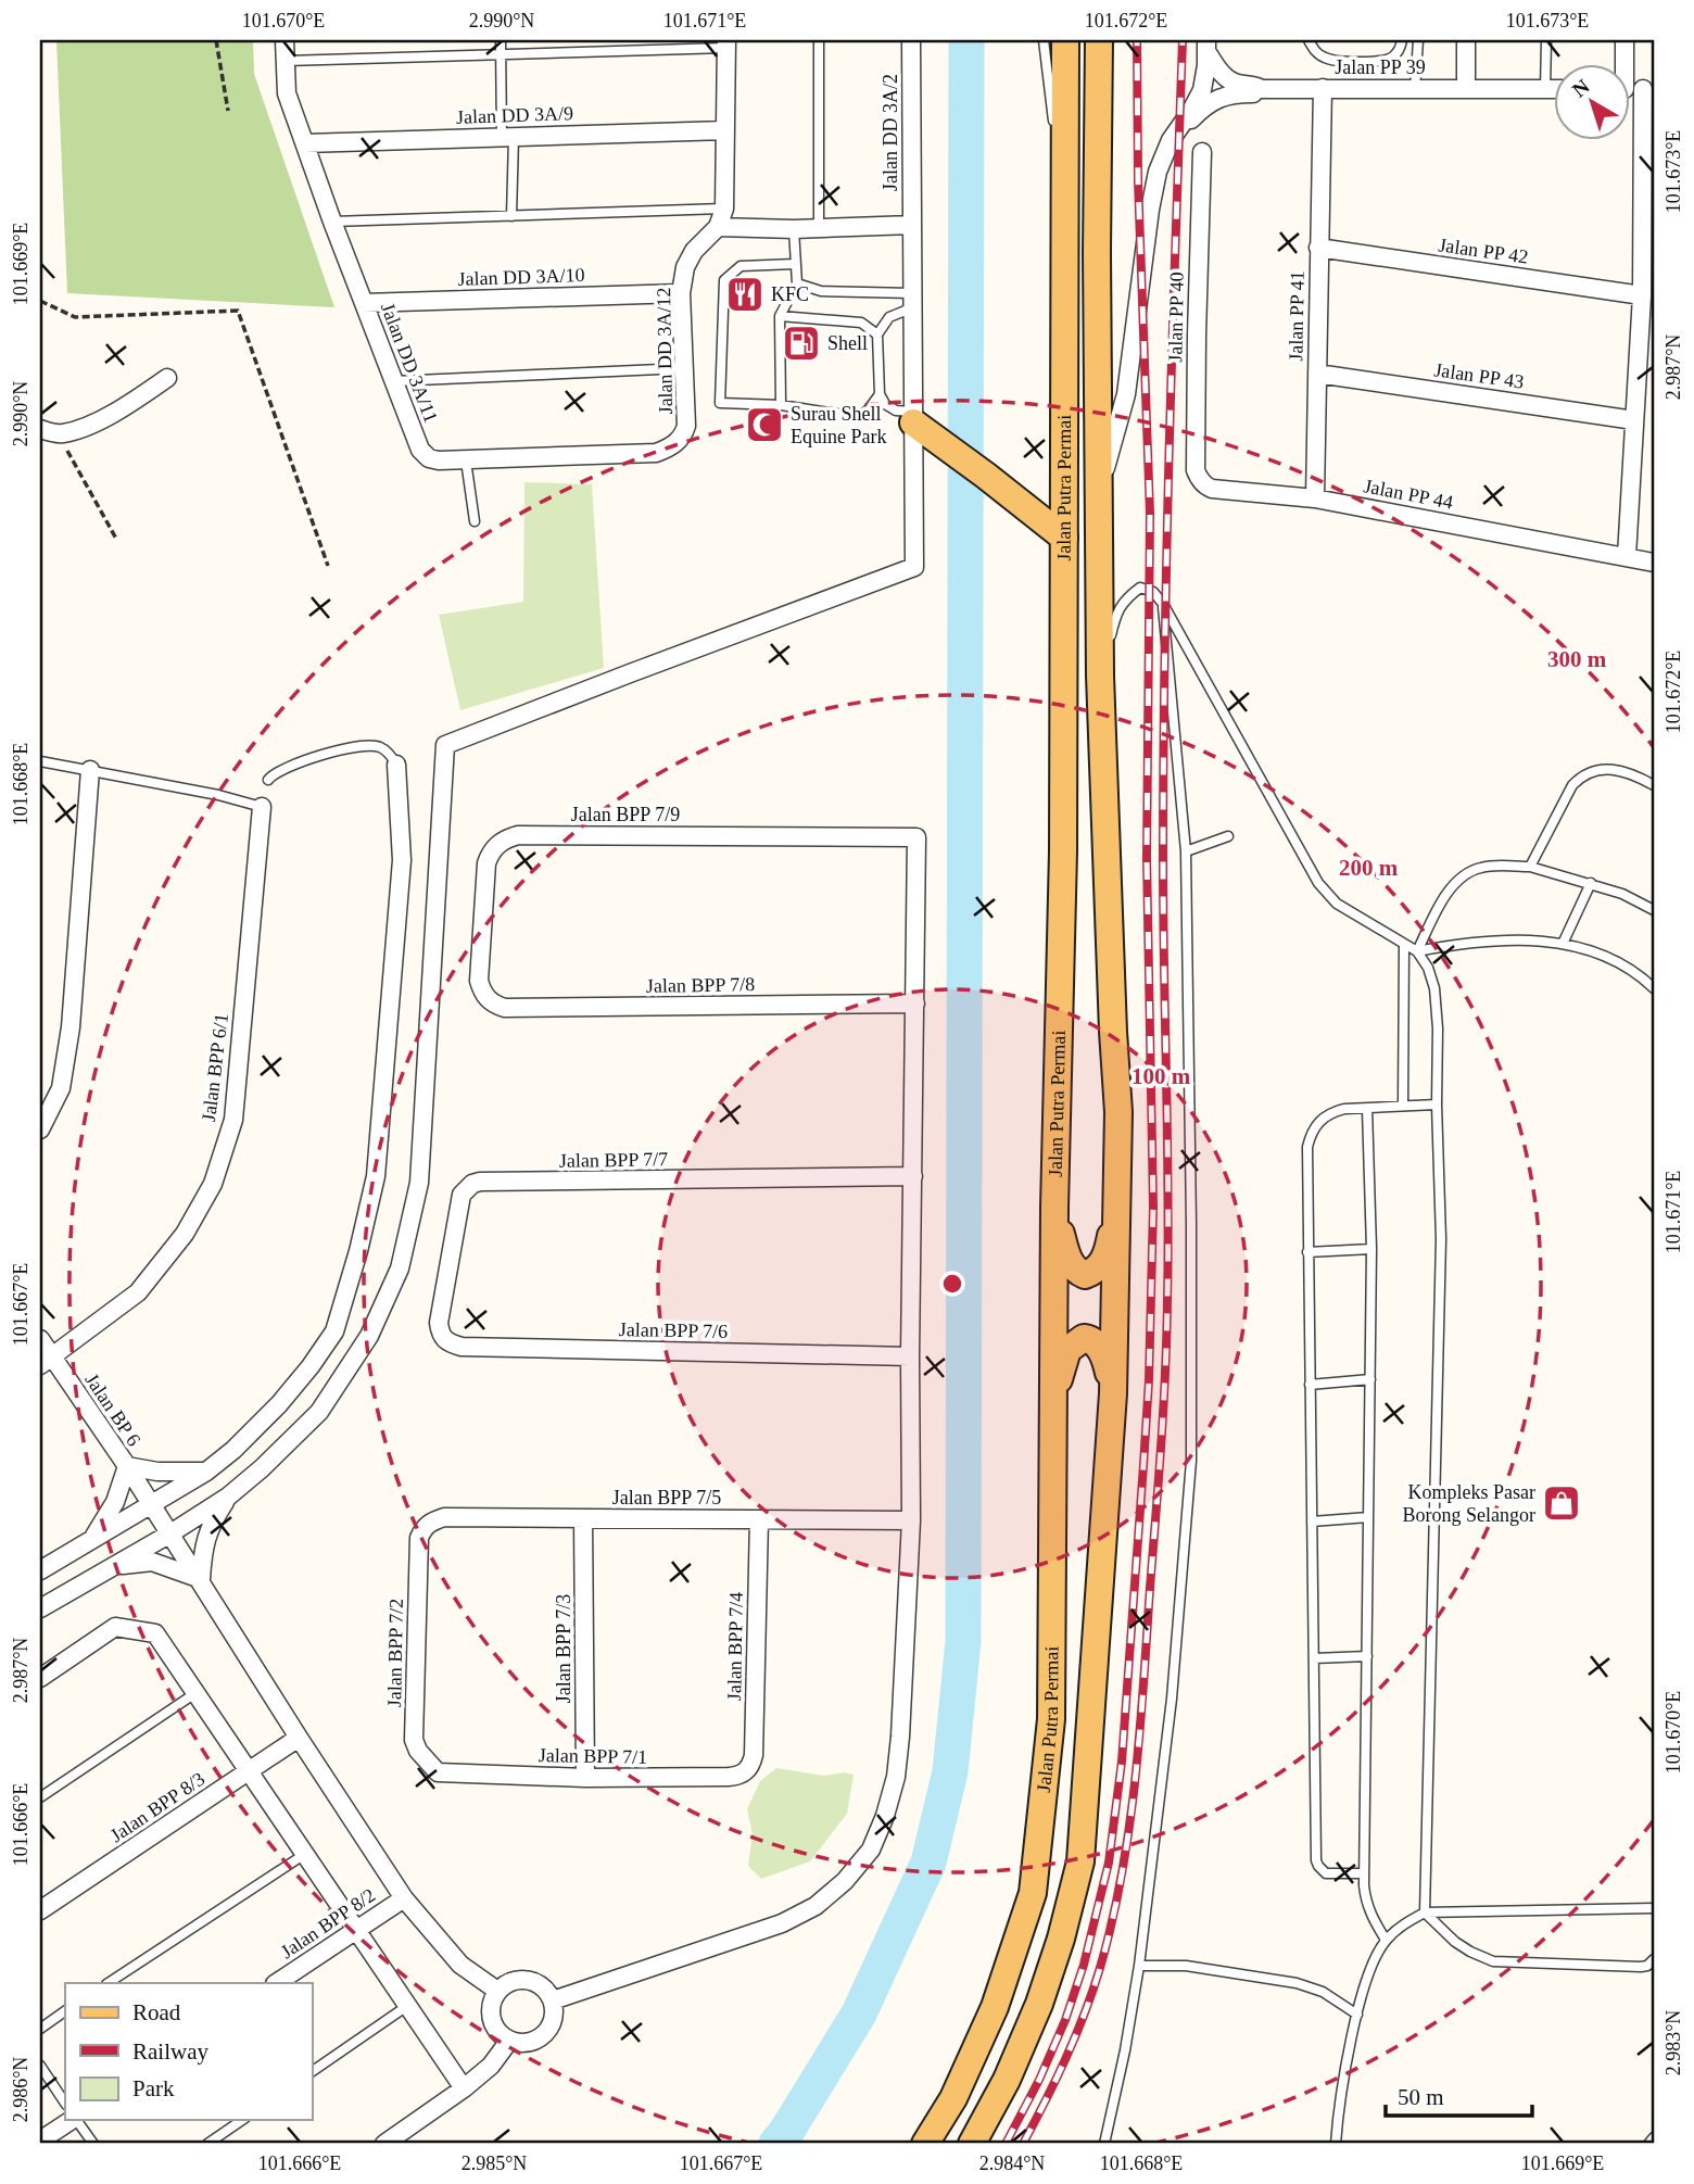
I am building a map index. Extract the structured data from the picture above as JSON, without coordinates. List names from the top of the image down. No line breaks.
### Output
{"streets":{"main road":["Jalan Putra Permai"],"street":["Jalan PP 39","Jalan DD 3A/9","Jalan DD 3A/2","Jalan PP 42","Jalan DD 3A/10","Jalan PP 41","Jalan PP 40","Jalan DD 3A/12","Jalan DD 3A/11","Jalan PP 43","Jalan PP 44","Jalan BPP 7/9","Jalan BPP 7/8","Jalan BPP 6/1","Jalan BPP 7/7","Jalan BPP 7/6","Jalan BP 6","Jalan BPP 7/5","Jalan BPP 7/4","Jalan BPP 7/3","Jalan BPP 7/2","Jalan BPP 7/1","Jalan BPP 8/3","Jalan BPP 8/2"]},"crossings":[["Jalan PP 39","Jalan PP 41"],["Jalan DD 3A/9","Jalan DD 3A/12"],["Jalan DD 3A/9","Jalan DD 3A/11"],["Jalan PP 42","Jalan PP 41"],["Jalan DD 3A/10","Jalan DD 3A/12"],["Jalan DD 3A/10","Jalan DD 3A/11"],["Jalan PP 41","Jalan PP 43"],["Jalan PP 41","Jalan PP 44"],["Jalan PP 40","Jalan PP 44"],["Jalan DD 3A/12","Jalan DD 3A/11"],["Jalan BPP 7/9","Jalan BPP 7/8"],["Jalan BPP 6/1","Jalan BP 6"],["Jalan BPP 7/7","Jalan BPP 7/6"],["Jalan BP 6","Jalan BPP 8/3"],["Jalan BP 6","Jalan BPP 8/2"],["Jalan BPP 7/5","Jalan BPP 7/4"],["Jalan BPP 7/5","Jalan BPP 7/3"],["Jalan BPP 7/5","Jalan BPP 7/2"],["Jalan BPP 7/4","Jalan BPP 7/1"],["Jalan BPP 7/3","Jalan BPP 7/1"],["Jalan BPP 7/2","Jalan BPP 7/1"]],"places":{"restaurant":["KFC"],"fuel station":["Shell"],"mosque":["Surau Shell Equine Park"],"shop":["Kompleks Pasar Borong Selangor"]},"legend":["Road","Railway","Park"],"scale_bar":"50 m","north":"top left","coordinates":["101.670°E","2.990°N","101.671°E","101.672°E","101.673°E","101.669°E","2.987°N","101.668°E","101.667°E","101.666°E","2.983°N","2.986°N","2.985°N","2.984°N"],"rings":["300 m","200 m","100 m"]}
